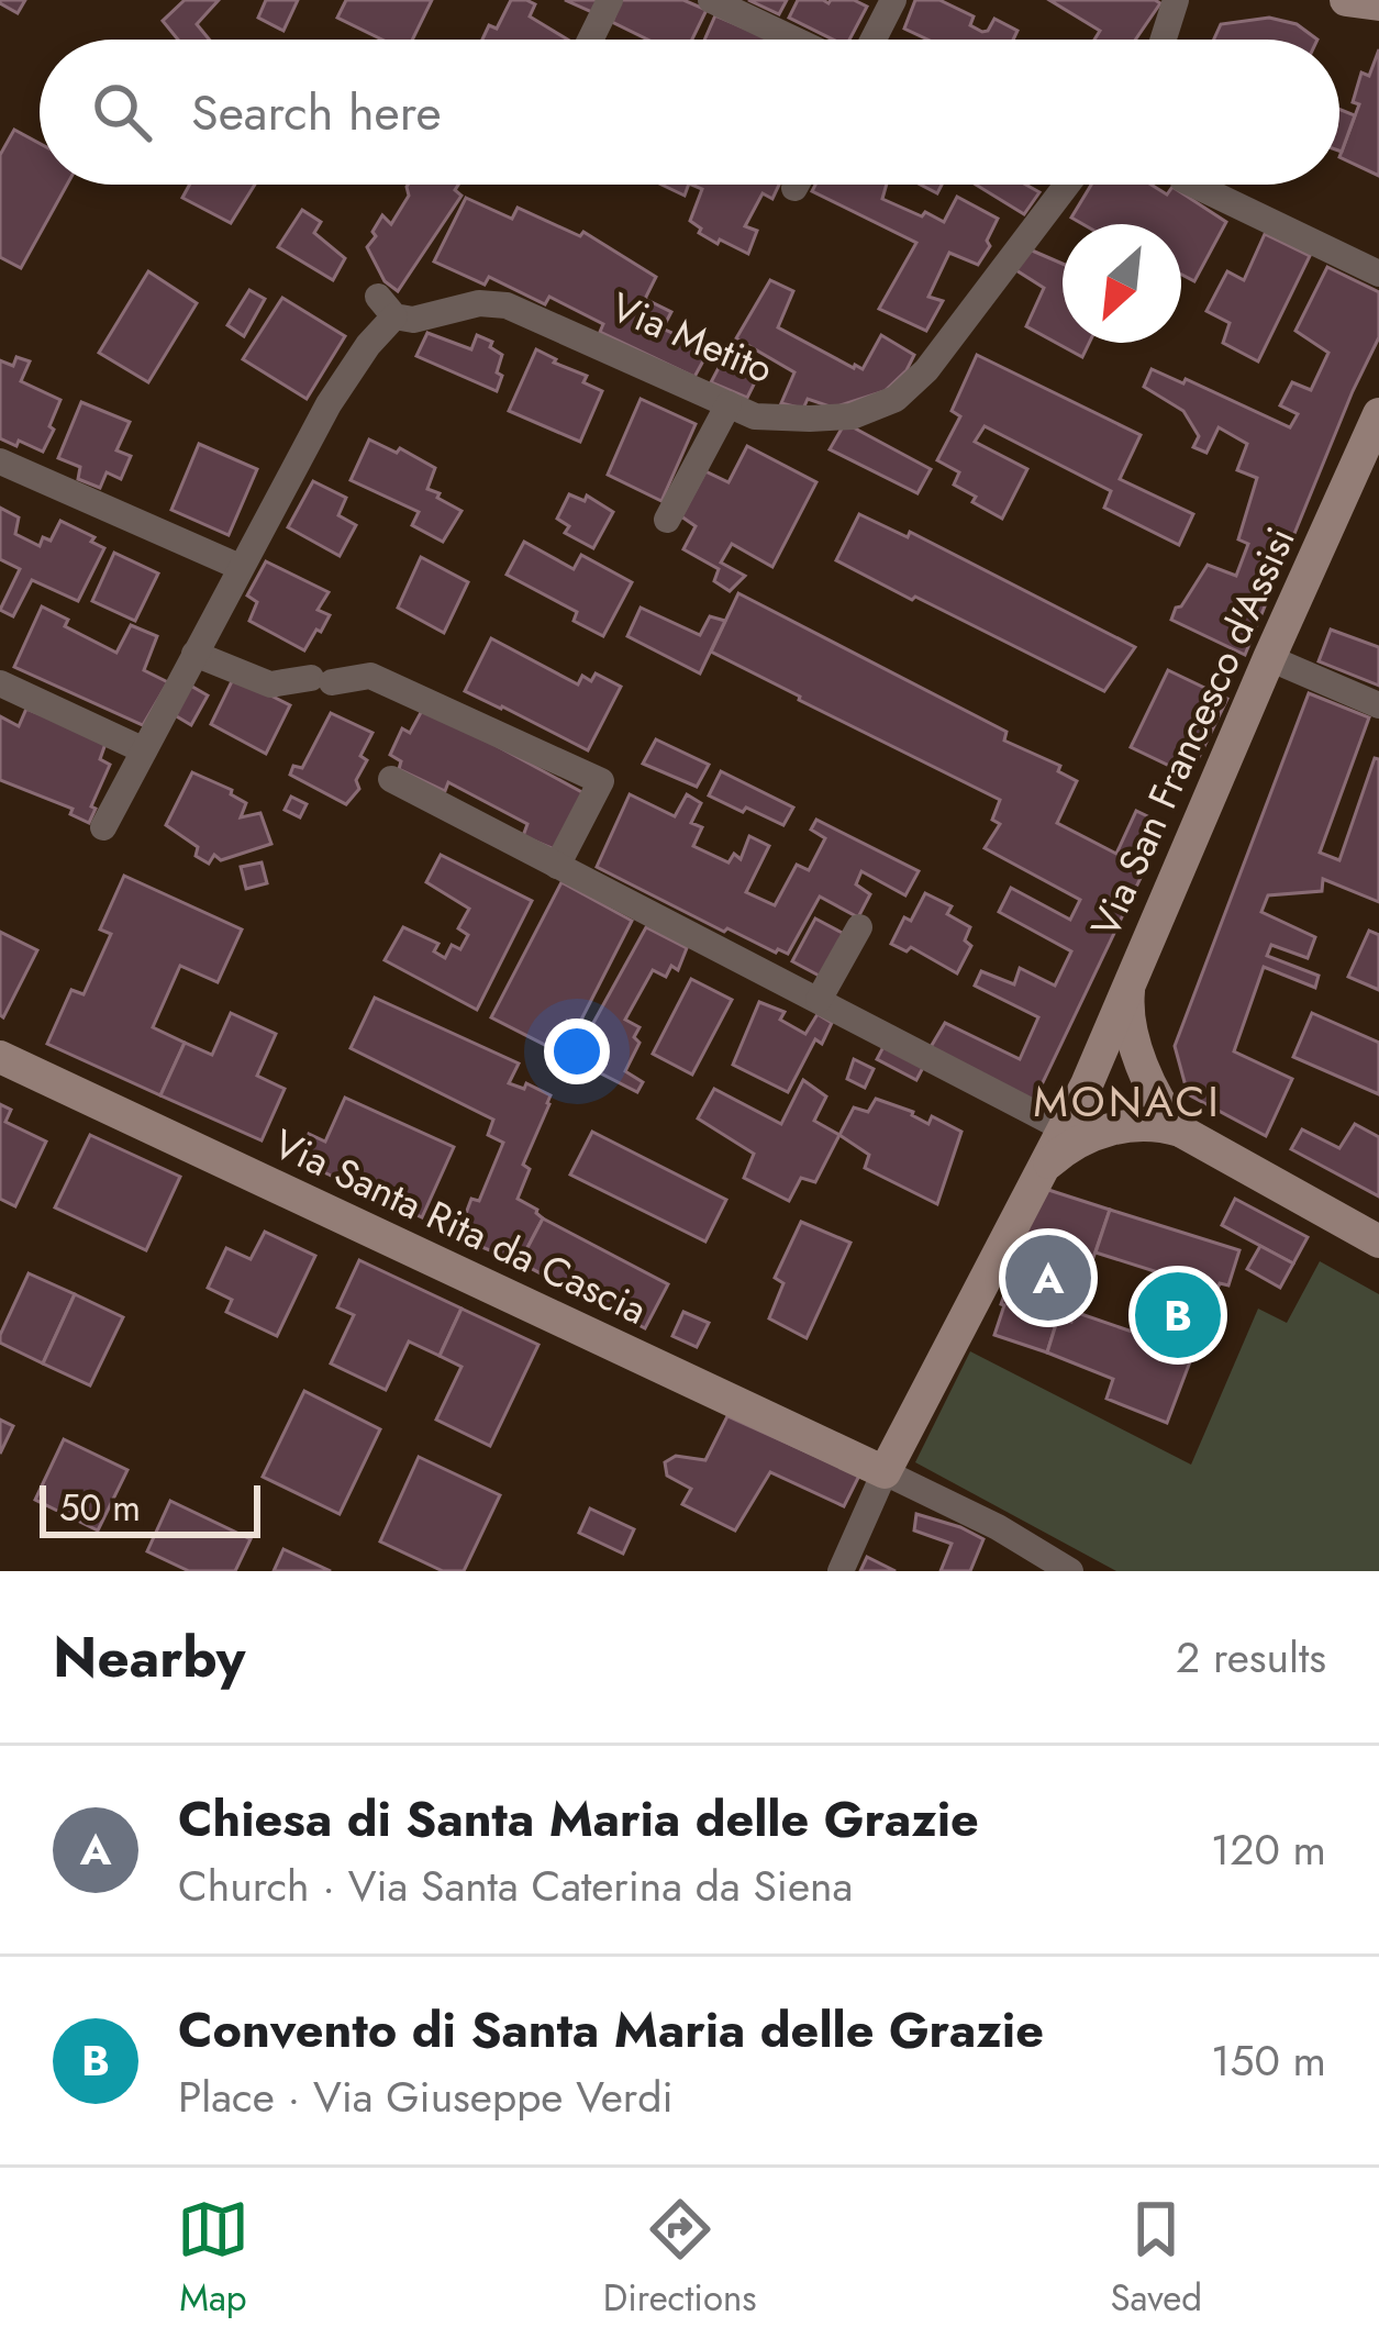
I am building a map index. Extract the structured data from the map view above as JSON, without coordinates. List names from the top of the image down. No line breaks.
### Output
{"streets":{"street":["Via Metito","Via San Francesco d'Assisi","Via Santa Rita da Cascia"]},"crossings":[["Via San Francesco d'Assisi","Via Santa Rita da Cascia"]],"districts":["MONACI"],"scale_bar":"50 m","north":"bottom left","page":{"search":"Search here","pins":["A","B"],"scale":"50 m","heading":["Nearby","2 results"],"list":[{"mark":"A","name":"Chiesa di Santa Maria delle Grazie","note":"Church · Via Santa Caterina da Siena","value":"120 m"},{"mark":"B","name":"Convento di Santa Maria delle Grazie","note":"Place · Via Giuseppe Verdi","value":"150 m"}],"nav":["Map","Directions","Saved"]}}
